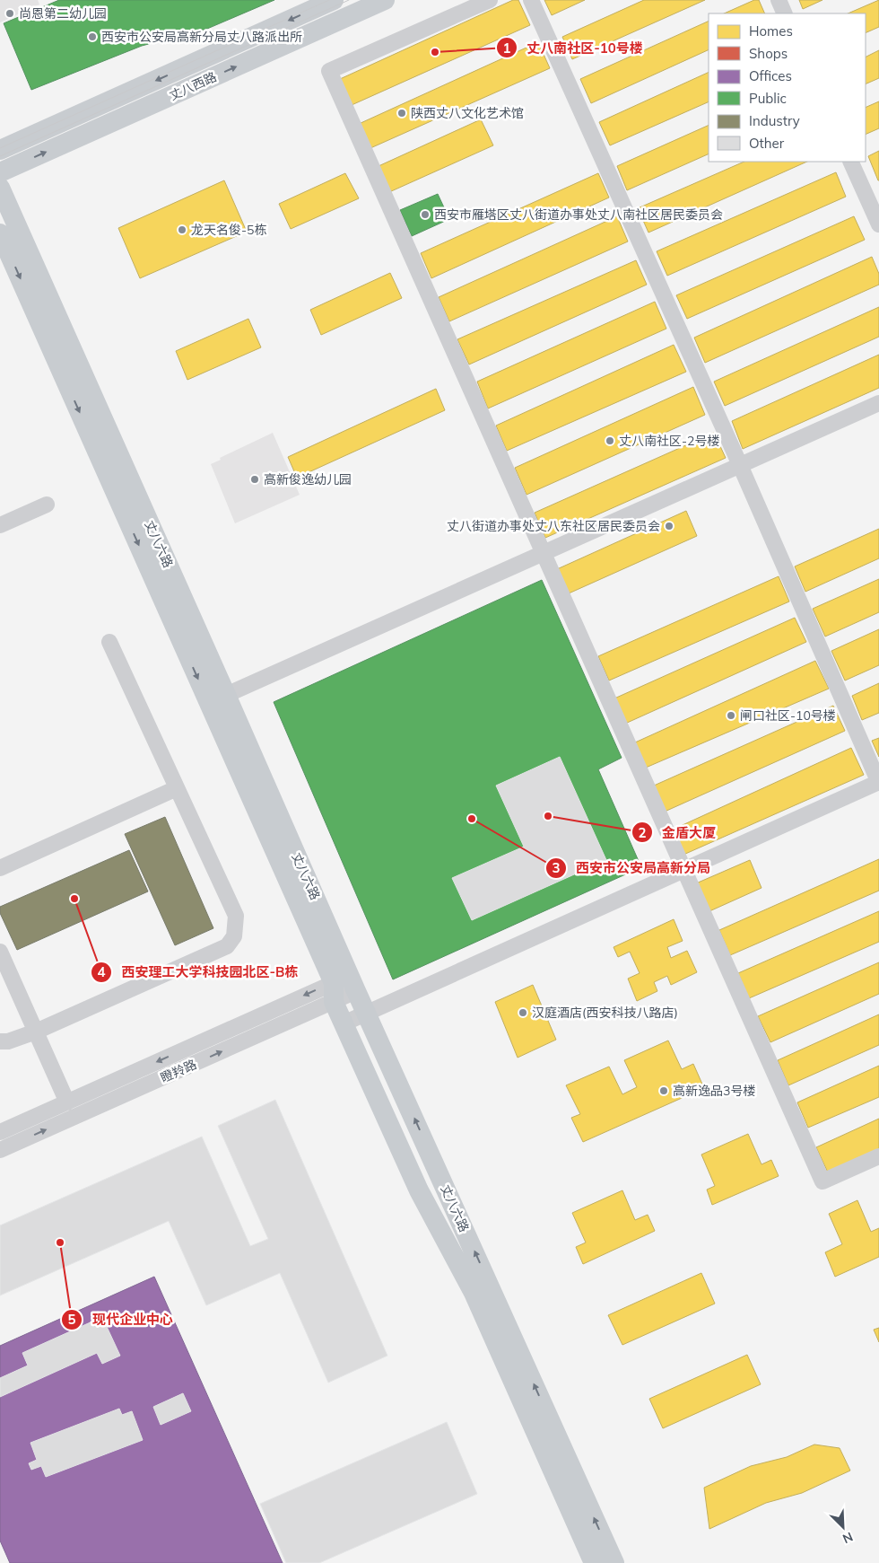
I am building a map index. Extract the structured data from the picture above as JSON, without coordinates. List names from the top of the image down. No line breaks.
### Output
{"streets":{"main road":["丈八西路","丈八六路"],"street":["瞪羚路"]},"crossings":[["丈八六路","瞪羚路"]],"places":["尚恩第二幼儿园","西安市公安局高新分局丈八路派出所","丈八南社区-10号楼","陕西丈八文化艺术馆","西安市雁塔区丈八街道办事处丈八南社区居民委员会","龙天名俊-5栋","丈八南社区-2号楼","高新俊逸幼儿园","丈八街道办事处丈八东社区居民委员会","闸口社区-10号楼","金盾大厦","西安市公安局高新分局","西安理工大学科技园北区-B栋","汉庭酒店(西安科技八路店)","高新逸品3号楼","现代企业中心"],"legend":["Homes","Shops","Offices","Public","Industry","Other"],"north":"bottom right"}
